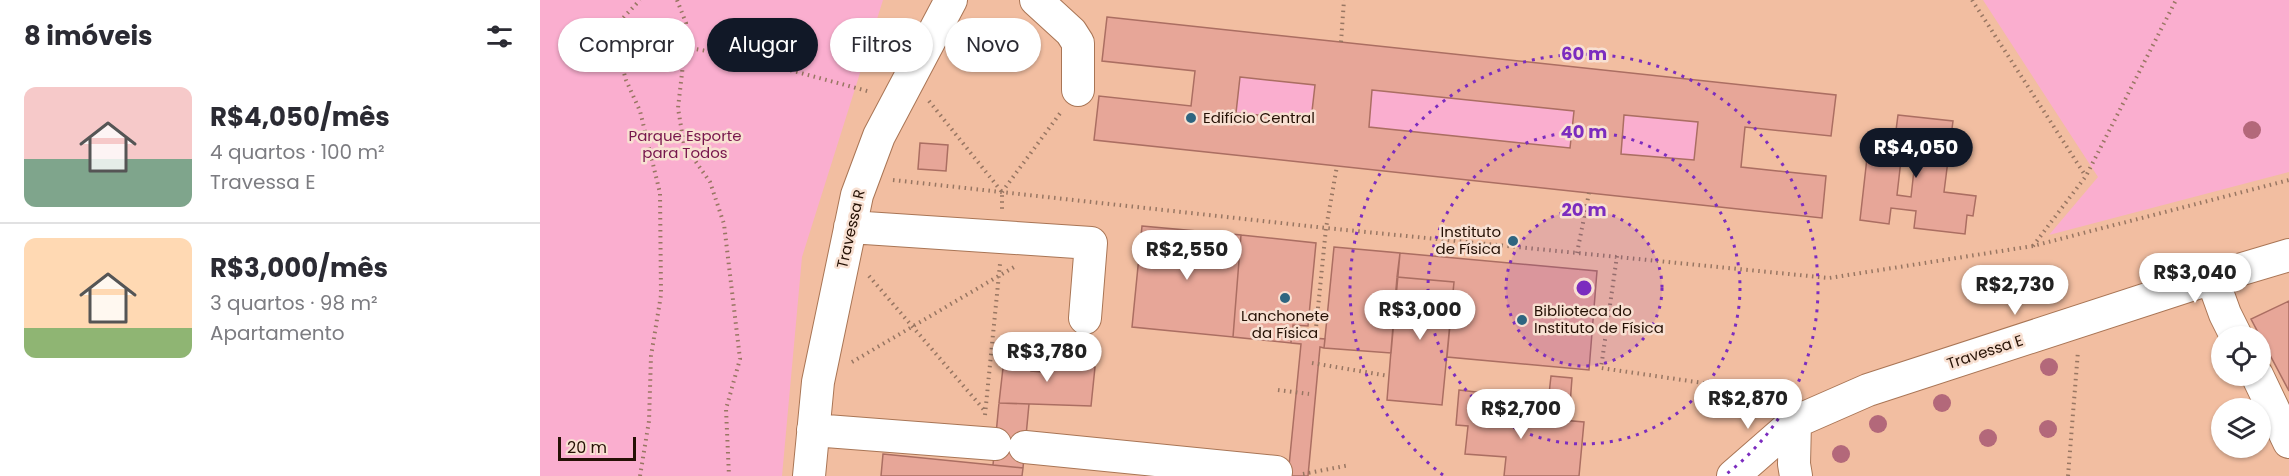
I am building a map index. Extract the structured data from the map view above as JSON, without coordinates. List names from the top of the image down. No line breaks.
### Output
{"streets":{"street":["Travessa R","Travessa E"]},"parks":["Parque Esporte para Todos"],"places":["Edifício Central","Instituto de Física","Lanchonete da Física","Biblioteca do Instituto de Física"],"scale_bar":"20 m","page":{"heading":"8 imóveis","chip":["Comprar","Alugar","Filtros","Novo"],"list":[{"name":"R$4,050/mês","note":"4 quartos · 100 m² · Travessa E"},{"name":"R$3,000/mês","note":"3 quartos · 98 m² · Apartamento"}],"price":["R$4,050","R$2,550","R$3,040","R$2,730","R$3,000","R$3,780","R$2,870","R$2,700"],"scale":"20 m"},"rings":["60 m","40 m","20 m"]}
